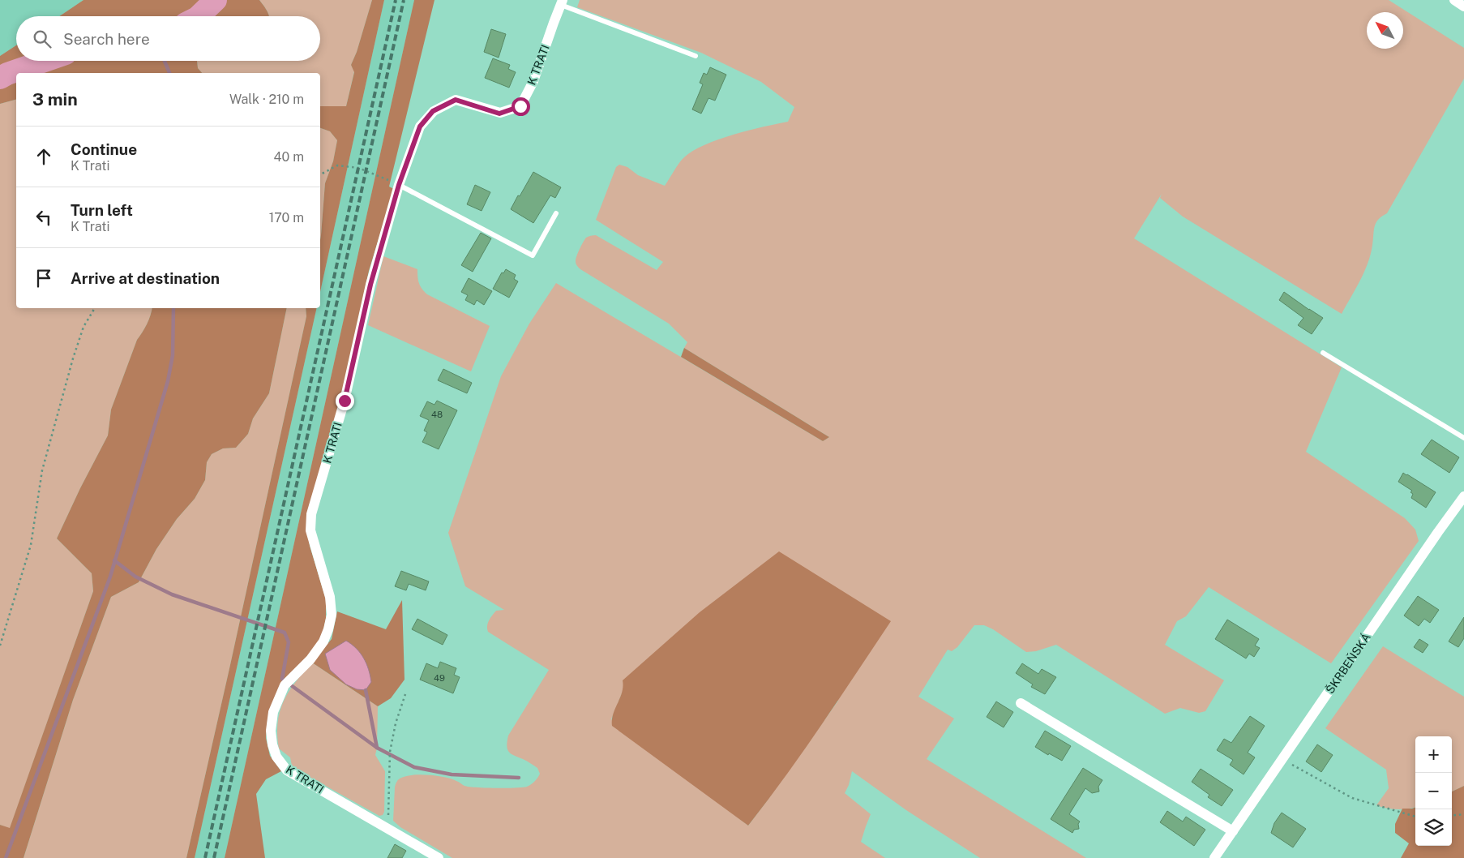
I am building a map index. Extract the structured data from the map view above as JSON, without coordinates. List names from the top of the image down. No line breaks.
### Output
{"streets":{"street":["K TRATI","ŠKRBEŇSKÁ"]},"house_numbers":["48","49"],"north":"top left","page":{"search":"Search here","heading":["3 min","Walk · 210 m"],"list":[["Continue","K Trati","40 m"],["Turn left","K Trati","170 m"],"Arrive at destination"],"map_buttons":["+","−"]}}
